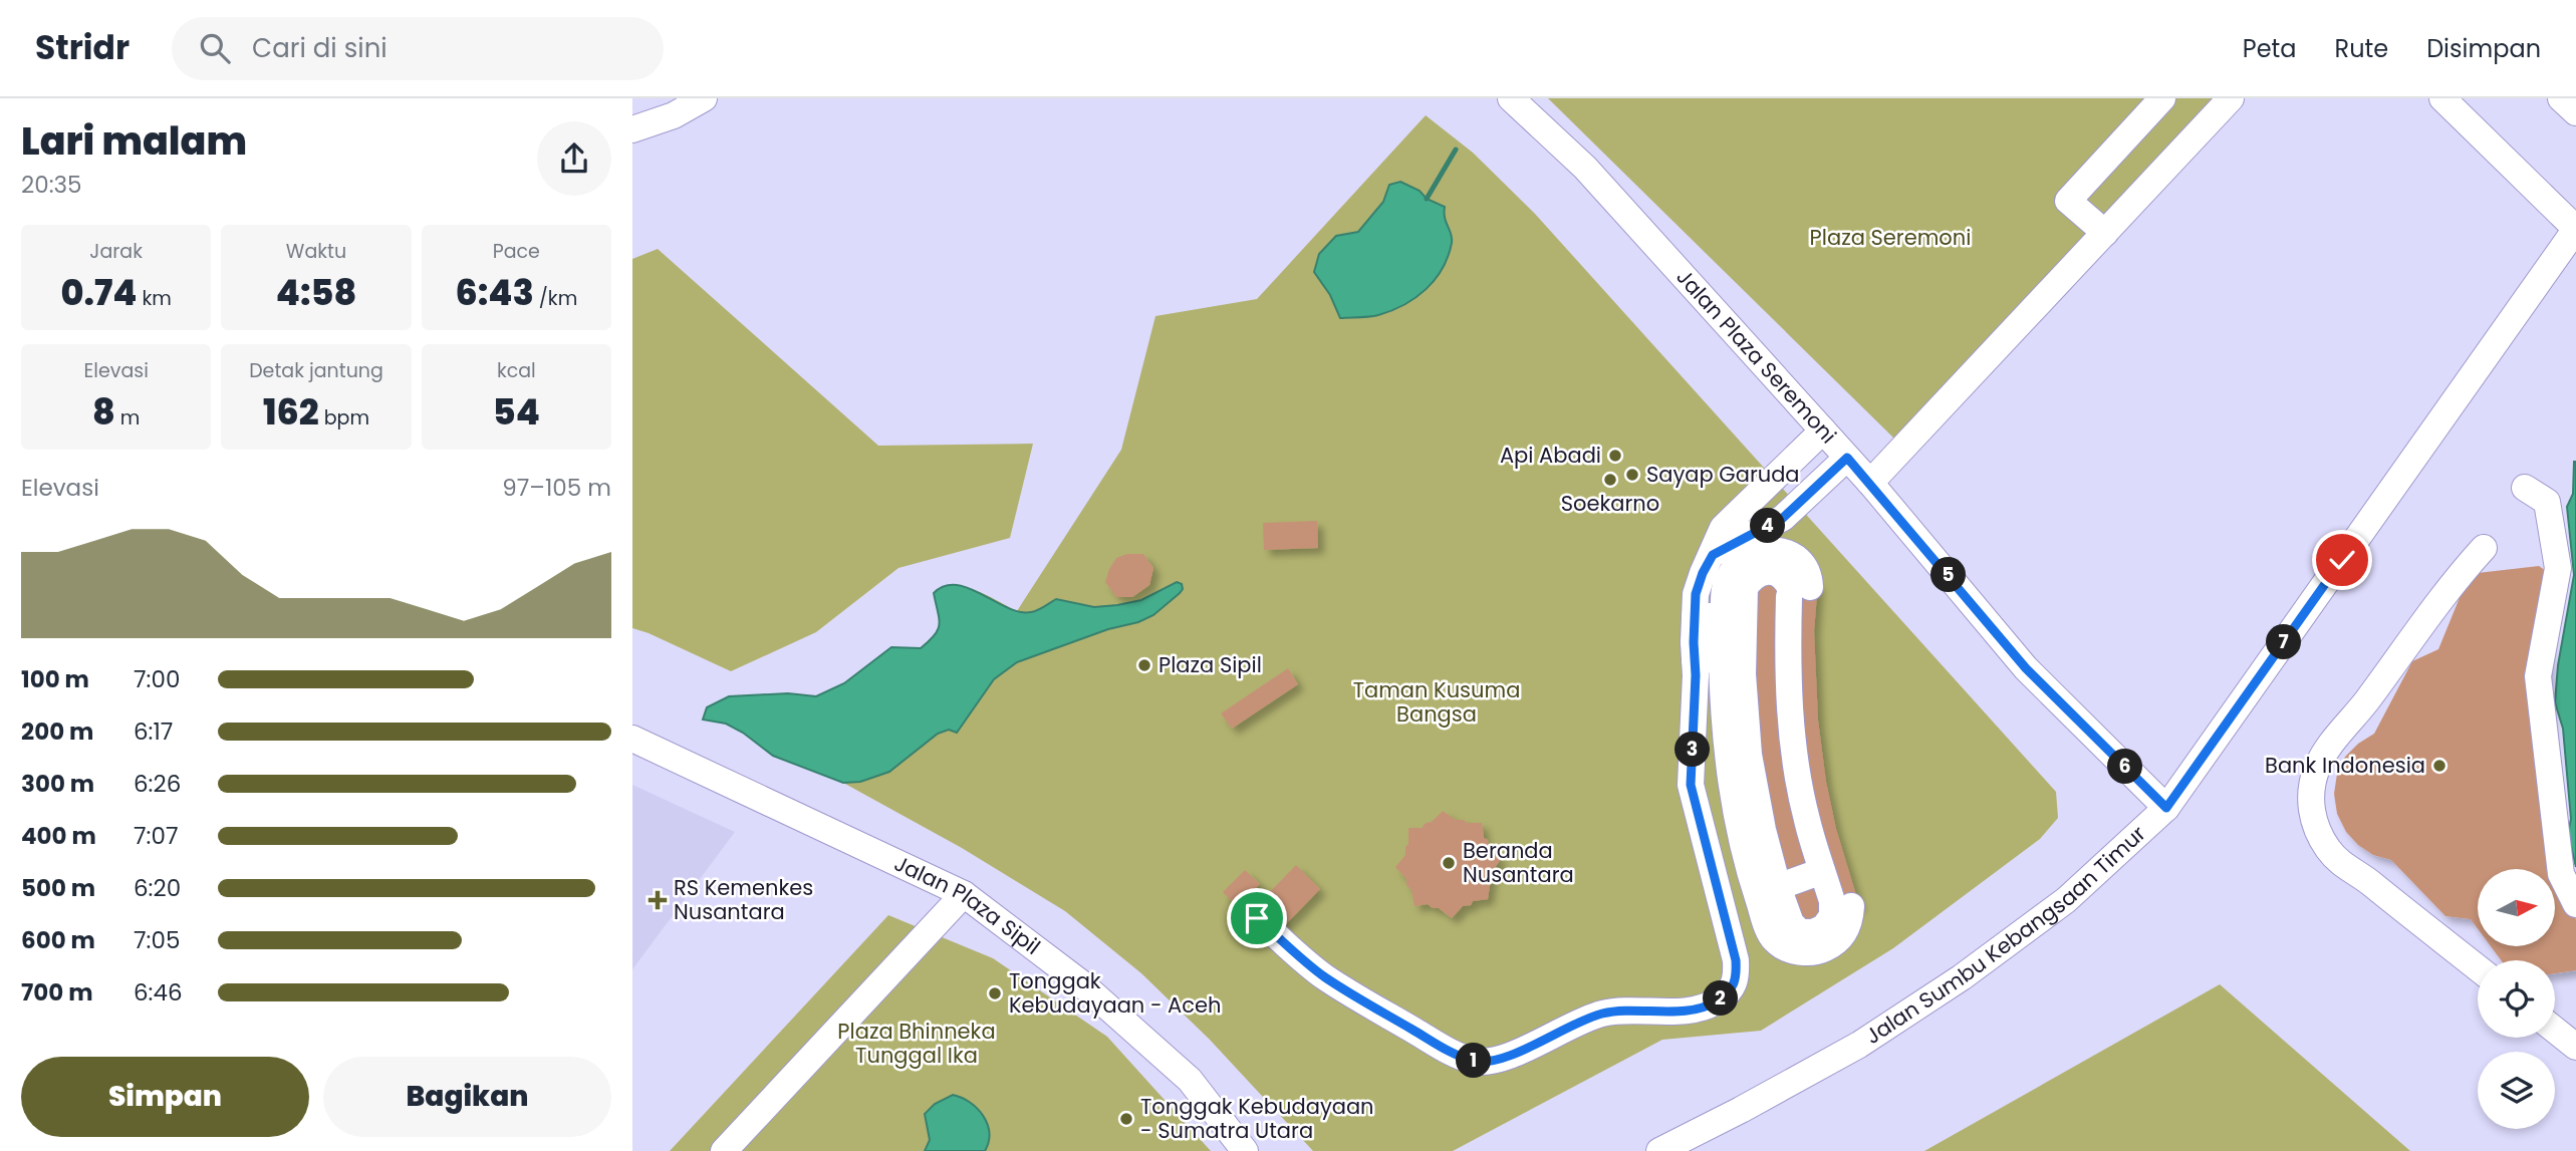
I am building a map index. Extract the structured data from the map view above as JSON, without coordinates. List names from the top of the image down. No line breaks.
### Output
{"streets":{"street":["Jalan Plaza Seremoni","Jalan Plaza Sipil","Jalan Sumbu Kebangsaan Timur"]},"crossings":[["Jalan Plaza Seremoni","Jalan Sumbu Kebangsaan Timur"]],"parks":["Plaza Seremoni","Taman Kusuma Bangsa","Plaza Bhinneka Tunggal Ika"],"places":{"other":["Api Abadi","Sayap Garuda","Soekarno","Plaza Sipil","Bank Indonesia","Beranda Nusantara","Tonggak Kebudayaan - Aceh","Tonggak Kebudayaan - Sumatra Utara"],"health":["RS Kemenkes Nusantara"]},"north":"right","page":{"header":"Stridr","search":"Cari di sini","nav":["Peta","Rute","Disimpan"],"heading":["Lari malam","20:35"],"stats":[["Jarak","0.74 km"],["Waktu","4:58"],["Pace","6:43 /km"],["Elevasi","8 m"],["Detak jantung","162 bpm"],["kcal","54"]],"chart":["Elevasi","97–105 m"],"pins":["4","5","7","3","6","2","1"],"list":[{"name":"100 m","note":"7:00"},{"name":"200 m","note":"6:17"},{"name":"300 m","note":"6:26"},{"name":"400 m","note":"7:07"},{"name":"500 m","note":"6:20"},{"name":"600 m","note":"7:05"},{"name":"700 m","note":"6:46"}],"buttons":["Simpan","Bagikan"]}}
